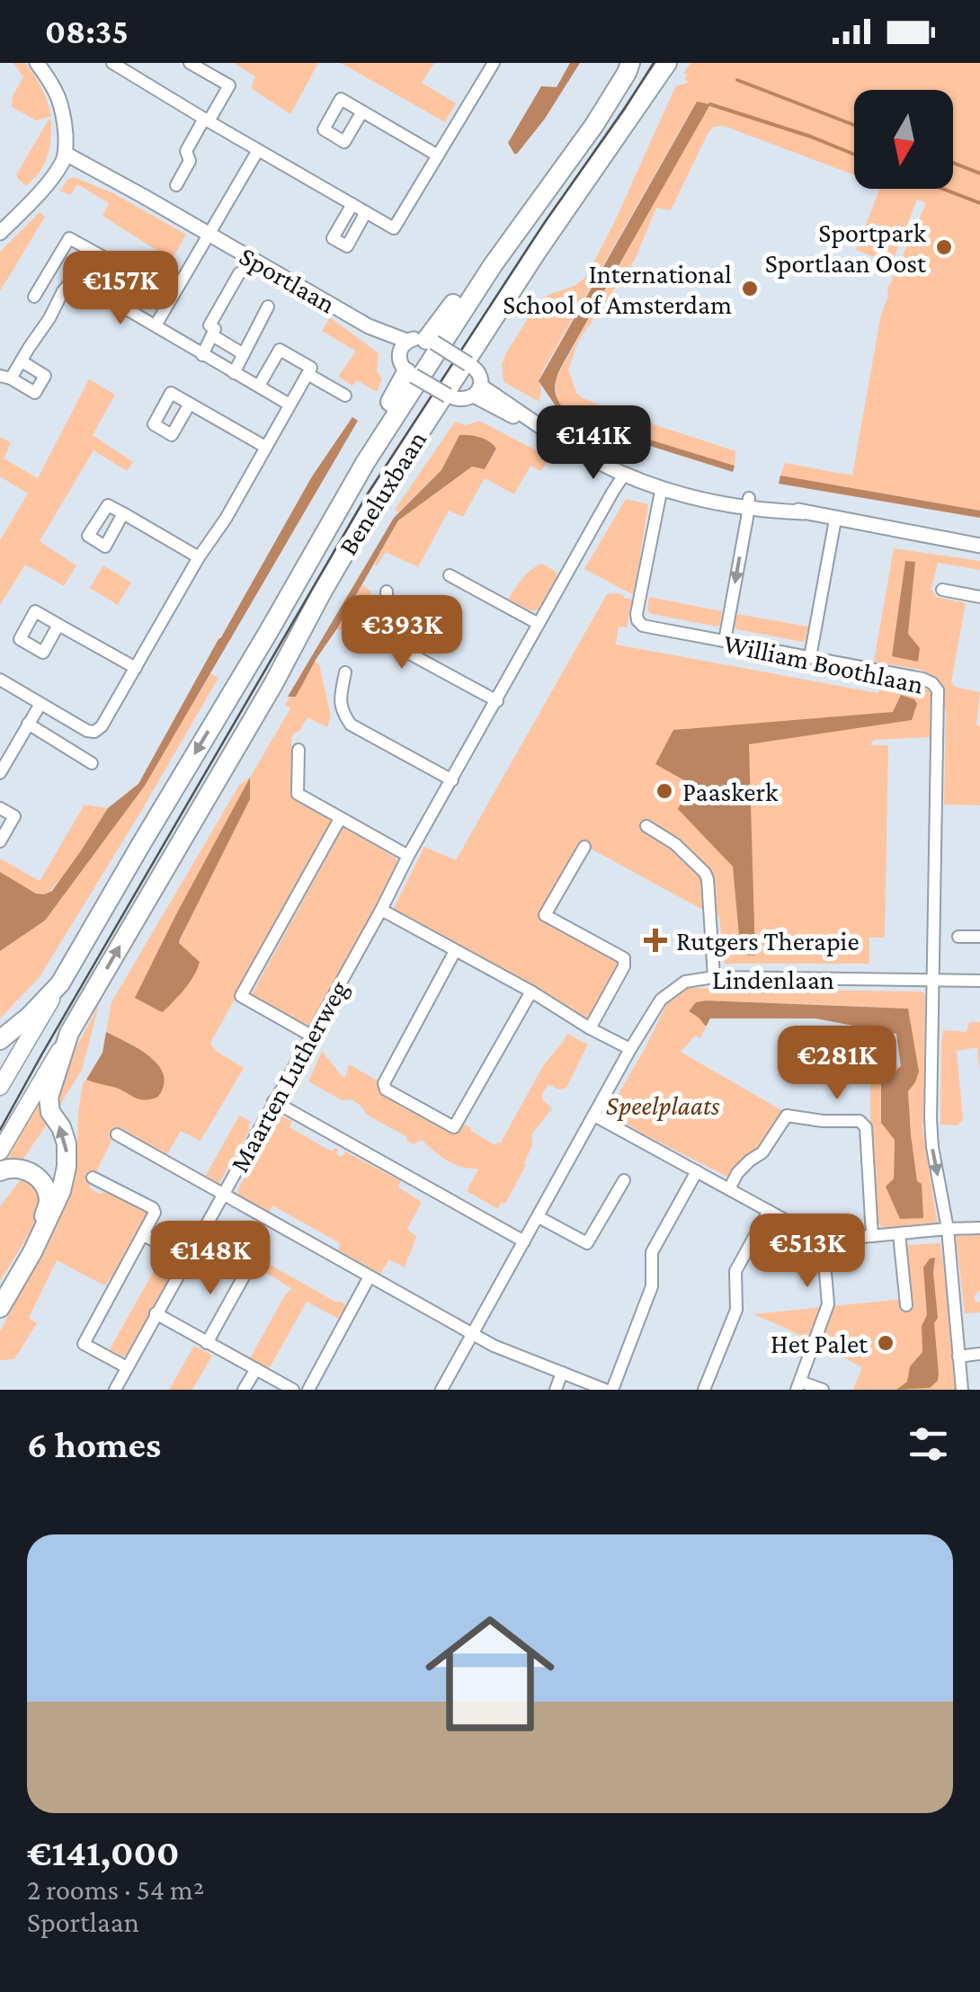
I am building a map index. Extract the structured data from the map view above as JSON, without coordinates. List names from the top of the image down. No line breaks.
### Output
{"streets":{"main road":["Beneluxbaan"],"street":["Sportlaan","William Boothlaan","Lindenlaan","Maarten Lutherweg"]},"crossings":[["William Boothlaan","Lindenlaan"]],"parks":["Speelplaats"],"places":{"other":["Sportpark Sportlaan Oost","International School of Amsterdam","Paaskerk","Het Palet"],"health":["Rutgers Therapie"]},"north":"bottom","page":{"status":"08:35","price":["€157K","€141K","€393K","€281K","€513K","€148K"],"heading":"6 homes","list":[{"name":"€141,000","note":"2 rooms · 54 m² · Sportlaan"}]}}
